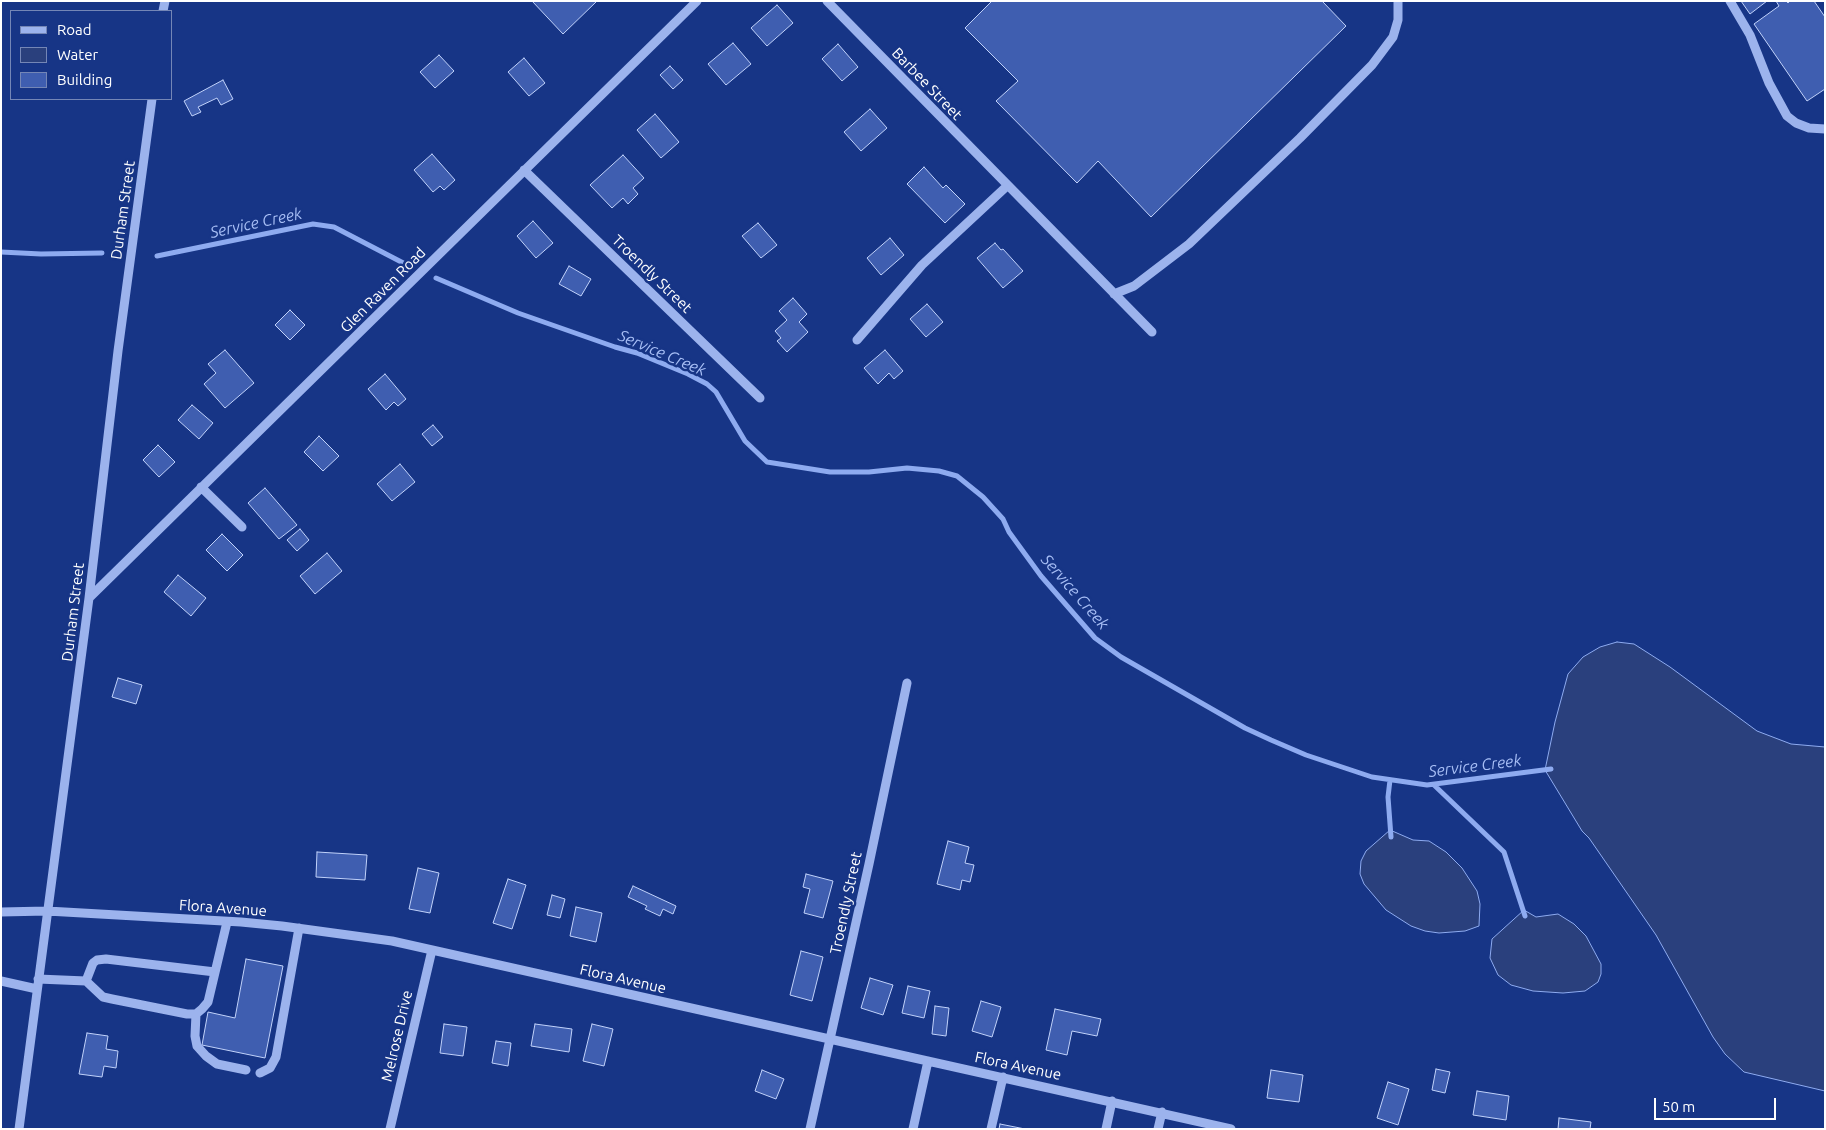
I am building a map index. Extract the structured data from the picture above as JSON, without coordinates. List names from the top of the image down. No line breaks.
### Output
{"streets":{"street":["Barbee Street","Durham Street","Troendly Street","Glen Raven Road","Flora Avenue","Melrose Drive"]},"crossings":[["Durham Street","Glen Raven Road"],["Durham Street","Flora Avenue"],["Troendly Street","Glen Raven Road"],["Troendly Street","Flora Avenue"],["Flora Avenue","Melrose Drive"]],"water":["Service Creek"],"legend":["Road","Water","Building"],"scale_bar":"50 m"}
